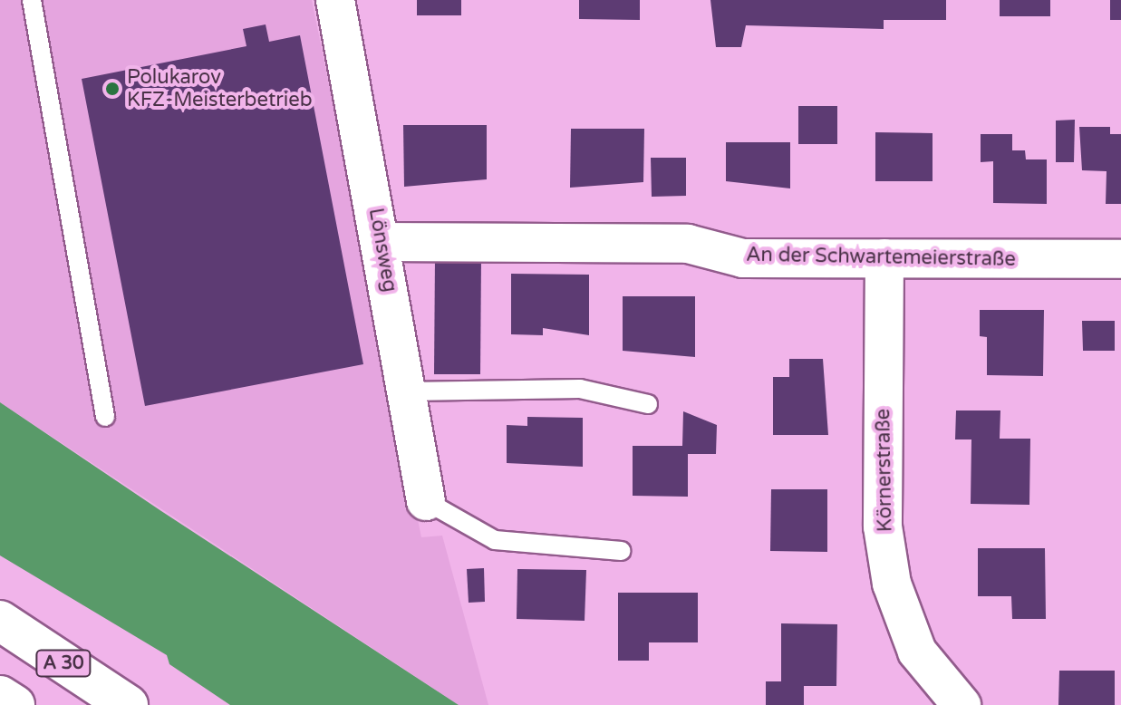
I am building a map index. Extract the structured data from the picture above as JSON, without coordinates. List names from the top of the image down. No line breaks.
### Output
{"streets":{"highway":["A 30"],"street":["Lönsweg","An der Schwartemeierstraße","Körnerstraße"]},"crossings":[["Lönsweg","An der Schwartemeierstraße"],["An der Schwartemeierstraße","Körnerstraße"]],"places":["Polukarov KFZ-Meisterbetrieb"]}
